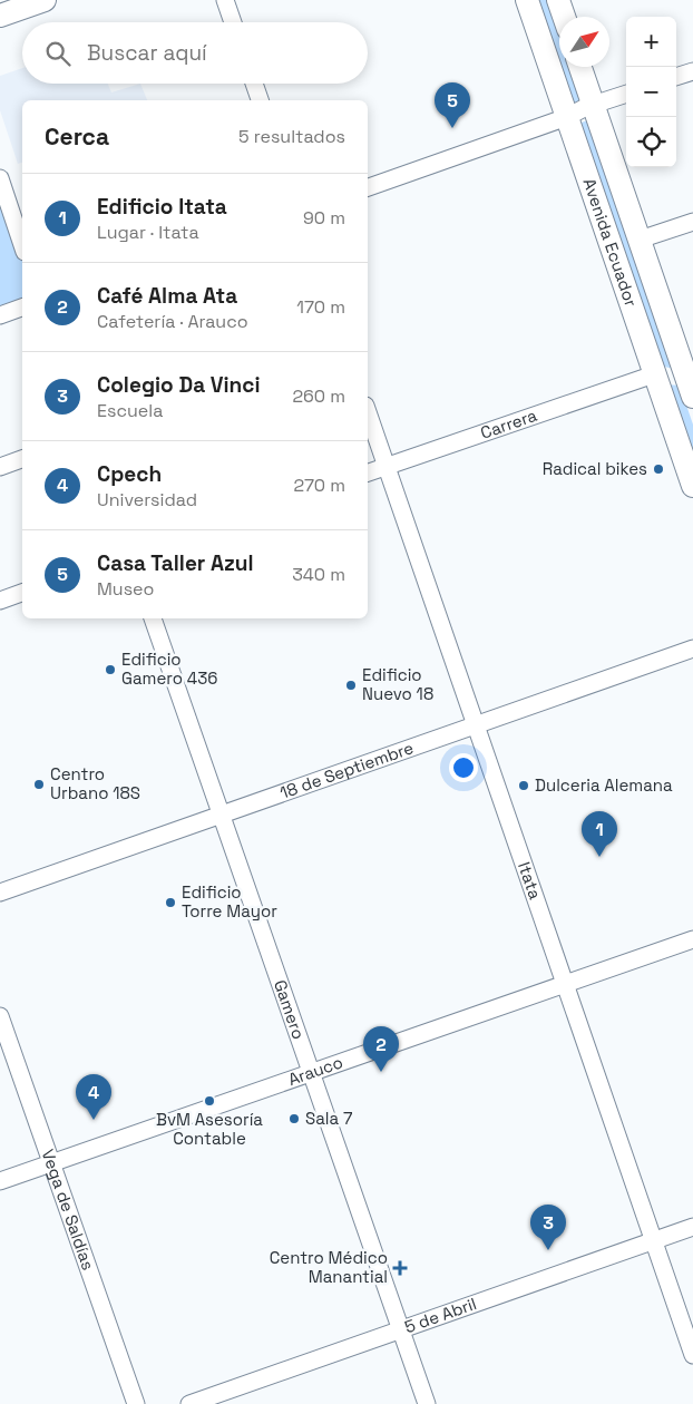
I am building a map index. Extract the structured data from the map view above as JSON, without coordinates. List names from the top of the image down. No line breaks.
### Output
{"streets":{"main road":["Avenida Ecuador"],"street":["Carrera","18 de Septiembre","Itata","Gamero","Arauco","Vega de Saldías","5 de Abril"]},"crossings":[["Avenida Ecuador","Carrera"],["Carrera","Itata"],["18 de Septiembre","Itata"],["18 de Septiembre","Gamero"],["Itata","Arauco"],["Itata","5 de Abril"],["Gamero","Arauco"],["Gamero","5 de Abril"],["Arauco","Vega de Saldías"]],"places":{"other":["Radical bikes","Edificio Gamero 436","Edificio Nuevo 18","Centro Urbano 18S","Dulceria Alemana","Edificio Torre Mayor","BvM Asesoría Contable","Sala 7"],"health":["Centro Médico Manantial"]},"north":"top right","page":{"map_buttons":["+","−"],"search":"Buscar aquí","pins":["5","1","2","4","3"],"heading":["Cerca","5 resultados"],"list":[{"mark":"1","name":"Edificio Itata","note":"Lugar · Itata","value":"90 m"},{"mark":"2","name":"Café Alma Ata","note":"Cafetería · Arauco","value":"170 m"},{"mark":"3","name":"Colegio Da Vinci","note":"Escuela","value":"260 m"},{"mark":"4","name":"Cpech","note":"Universidad","value":"270 m"},{"mark":"5","name":"Casa Taller Azul","note":"Museo","value":"340 m"}]}}
